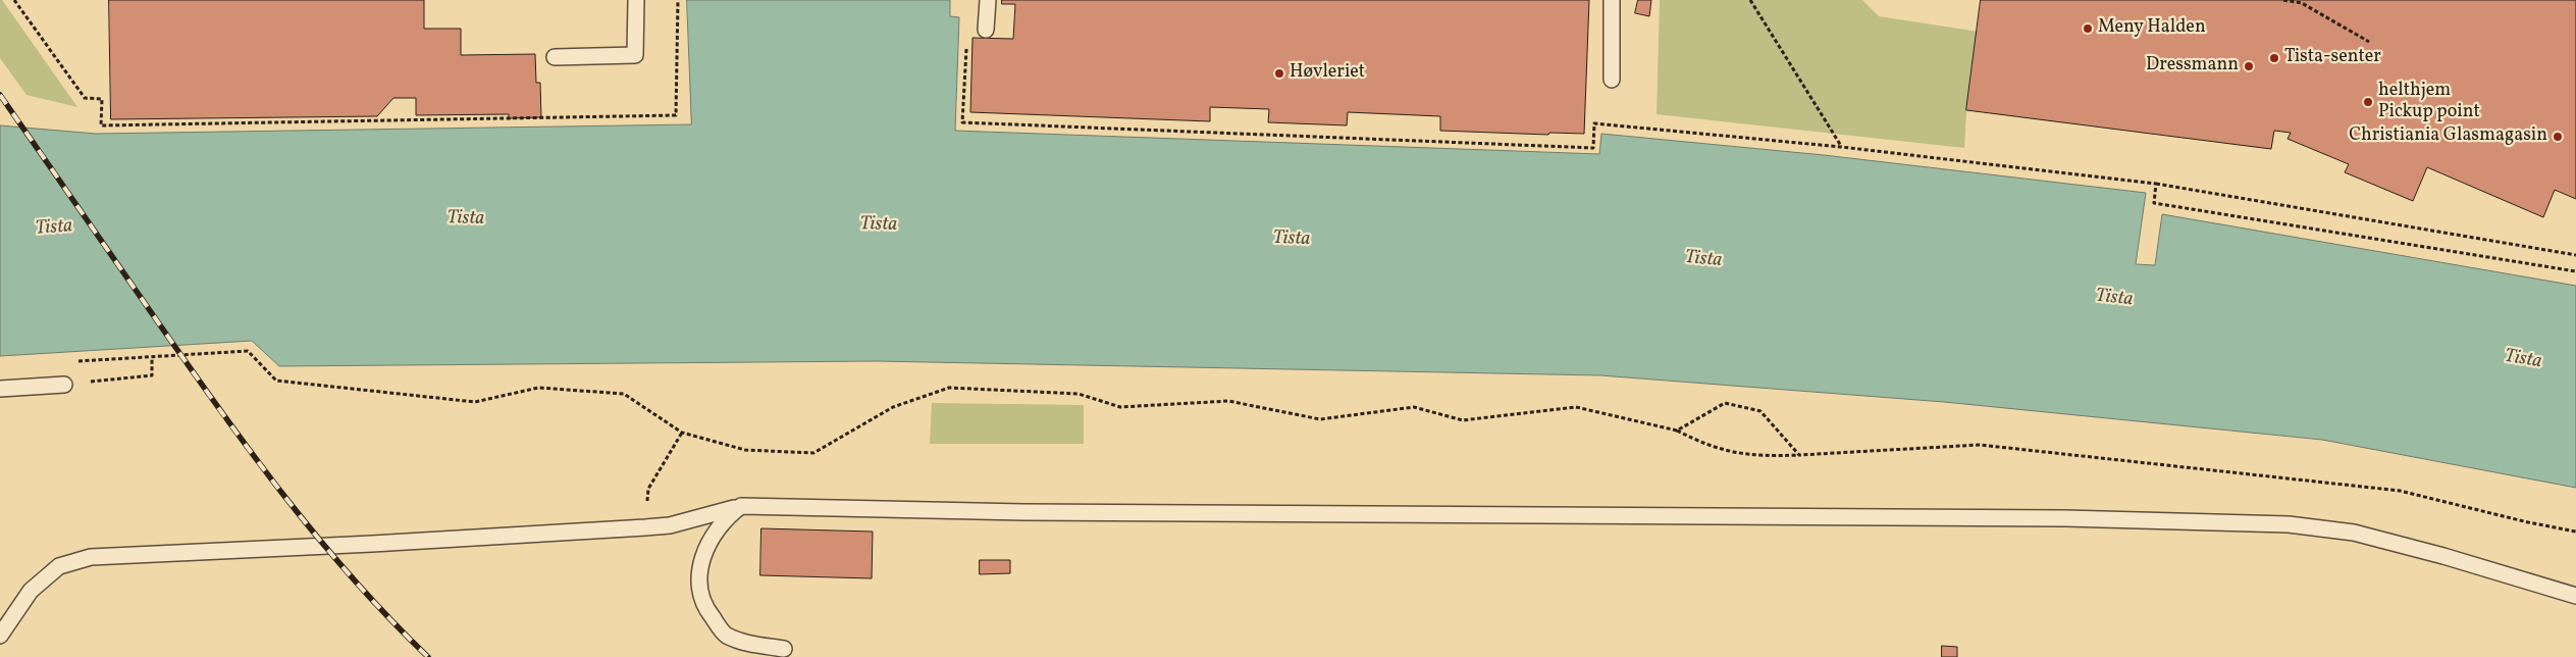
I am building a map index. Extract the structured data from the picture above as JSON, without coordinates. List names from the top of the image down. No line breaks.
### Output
{"water":["Tista"],"places":["Meny Halden","Tista-senter","Dressmann","Høvleriet","helthjem Pickup point","Christiania Glasmagasin"]}
